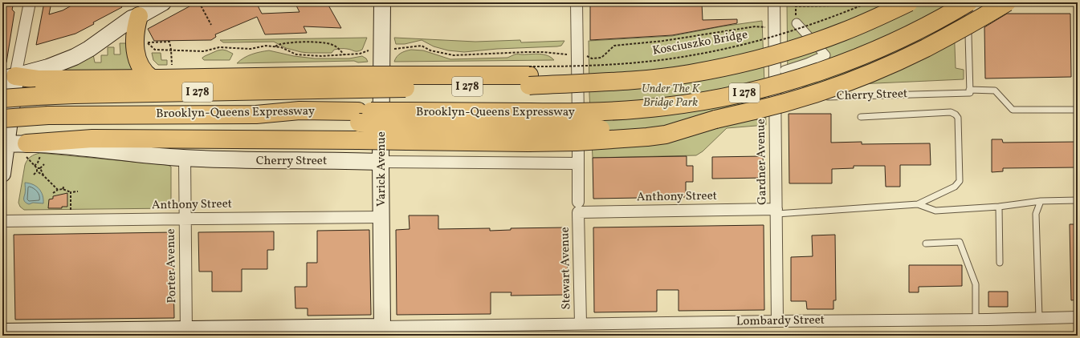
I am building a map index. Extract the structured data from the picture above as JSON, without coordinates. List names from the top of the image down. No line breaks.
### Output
{"streets":{"highway":["I 278","Brooklyn-Queens Expressway"],"main road":["Cherry Street","Varick Avenue","Lombardy Street"],"street":["Gardner Avenue","Anthony Street","Porter Avenue","Stewart Avenue"],"path":["Kosciuszko Bridge"]},"crossings":[["Kosciuszko Bridge","Brooklyn-Queens Expressway"],["I 278","Brooklyn-Queens Expressway"],["Cherry Street","Gardner Avenue"],["Cherry Street","Varick Avenue"],["Cherry Street","Porter Avenue"],["Cherry Street","Stewart Avenue"],["Gardner Avenue","Anthony Street"],["Gardner Avenue","Lombardy Street"],["Varick Avenue","Anthony Street"],["Varick Avenue","Lombardy Street"],["Anthony Street","Porter Avenue"],["Anthony Street","Stewart Avenue"],["Porter Avenue","Lombardy Street"],["Stewart Avenue","Lombardy Street"]],"parks":["Under The K Bridge Park"]}
